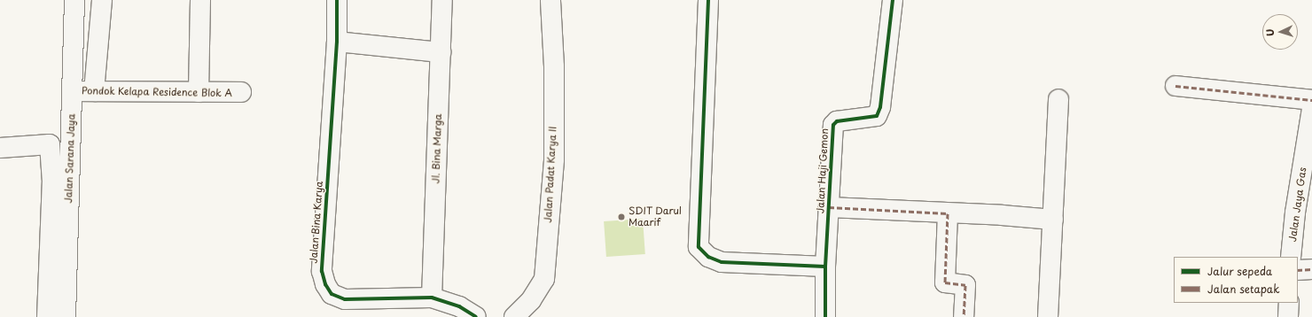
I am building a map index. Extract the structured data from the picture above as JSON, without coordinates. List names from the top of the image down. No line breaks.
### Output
{"streets":{"street":["Pondok Kelapa Residence Blok A","Jl. Bina Marga","Jalan Sarana Jaya","Jalan Haji Gemon","Jalan Padat Karya II","Jalan Jaya Gas","Jalan Bina Karya"]},"crossings":[["Pondok Kelapa Residence Blok A","Jalan Sarana Jaya"],["Jl. Bina Marga","Jalan Bina Karya"]],"places":["SDIT Darul Maarif"],"legend":["Jalur sepeda","Jalan setapak"],"north":"left"}
